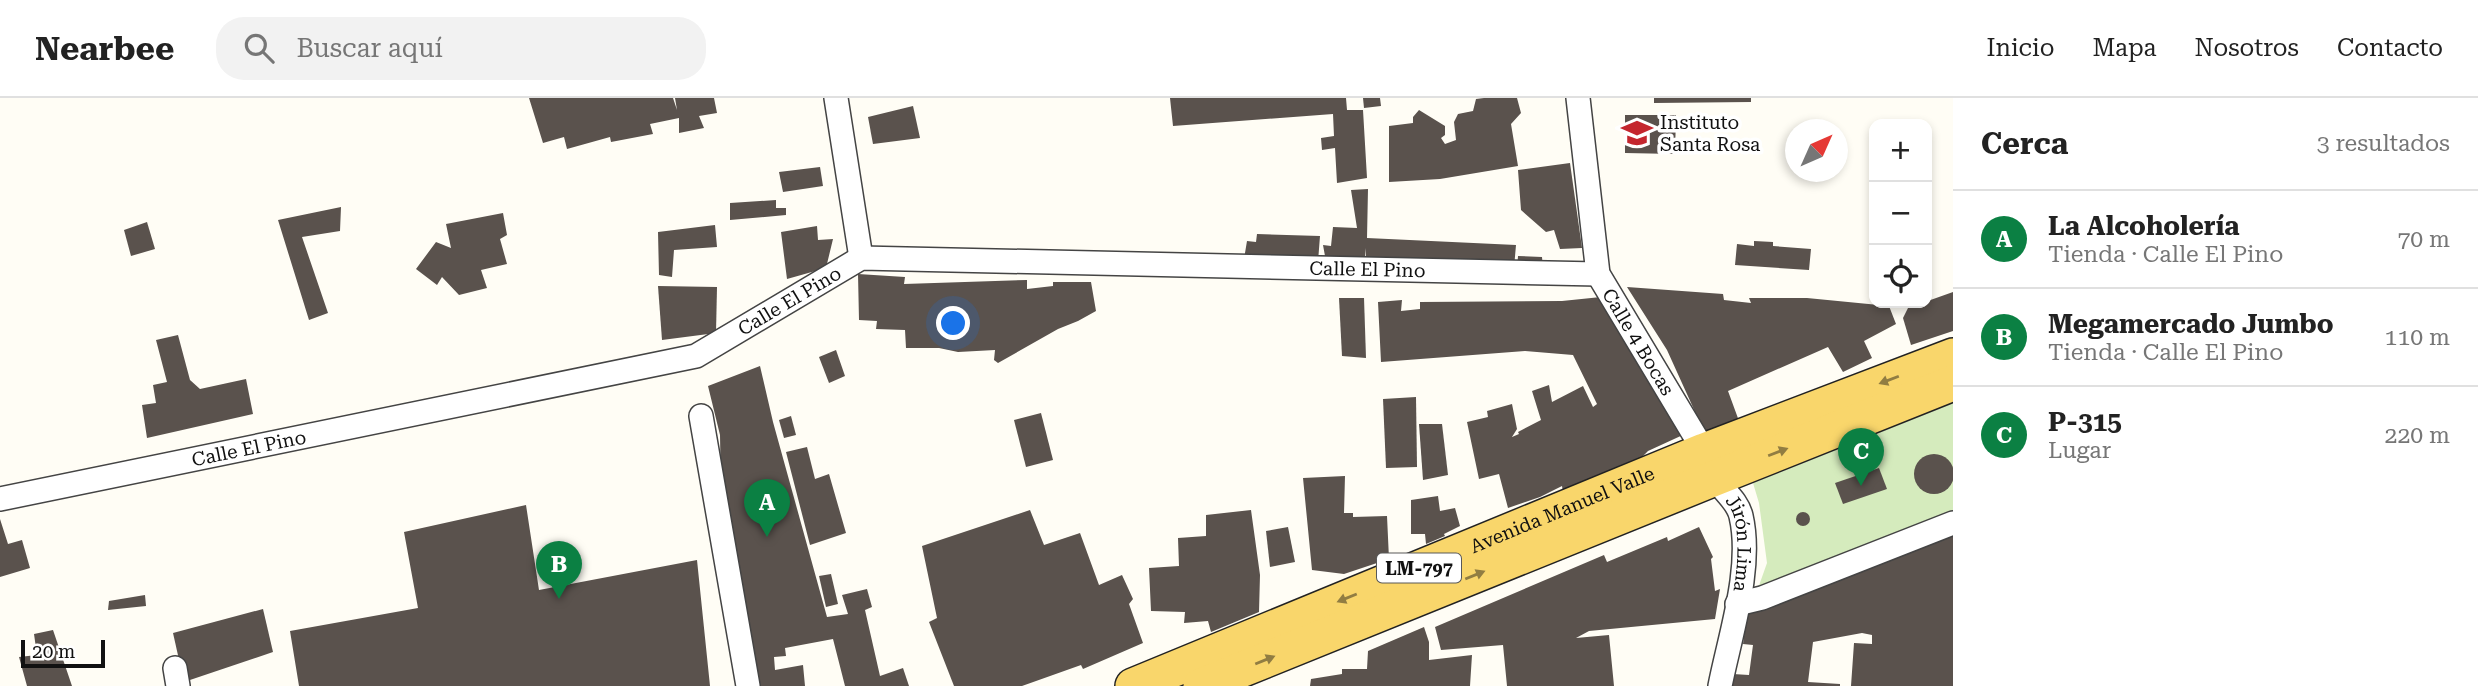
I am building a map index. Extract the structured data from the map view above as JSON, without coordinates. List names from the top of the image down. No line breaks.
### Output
{"streets":{"main road":["Avenida Manuel Valle","LM-797"],"street":["Calle El Pino","Calle 4 Bocas","Jirón Lima"]},"crossings":[["Calle El Pino","Calle 4 Bocas"],["Calle 4 Bocas","Avenida Manuel Valle"],["Calle 4 Bocas","Jirón Lima"],["Avenida Manuel Valle","Jirón Lima"]],"places":{"school or university":["Instituto Santa Rosa"]},"scale_bar":"20 m","north":"top right","page":{"header":"Nearbee","search":"Buscar aquí","nav":["Inicio","Mapa","Nosotros","Contacto"],"heading":["Cerca","3 resultados"],"map_buttons":["+","−"],"list":[{"mark":"A","name":"La Alcoholería","note":"Tienda · Calle El Pino","value":"70 m"},{"mark":"B","name":"Megamercado Jumbo","note":"Tienda · Calle El Pino","value":"110 m"},{"mark":"C","name":"P-315","note":"Lugar","value":"220 m"}],"pins":["C","A","B"],"scale":"20 m"}}
